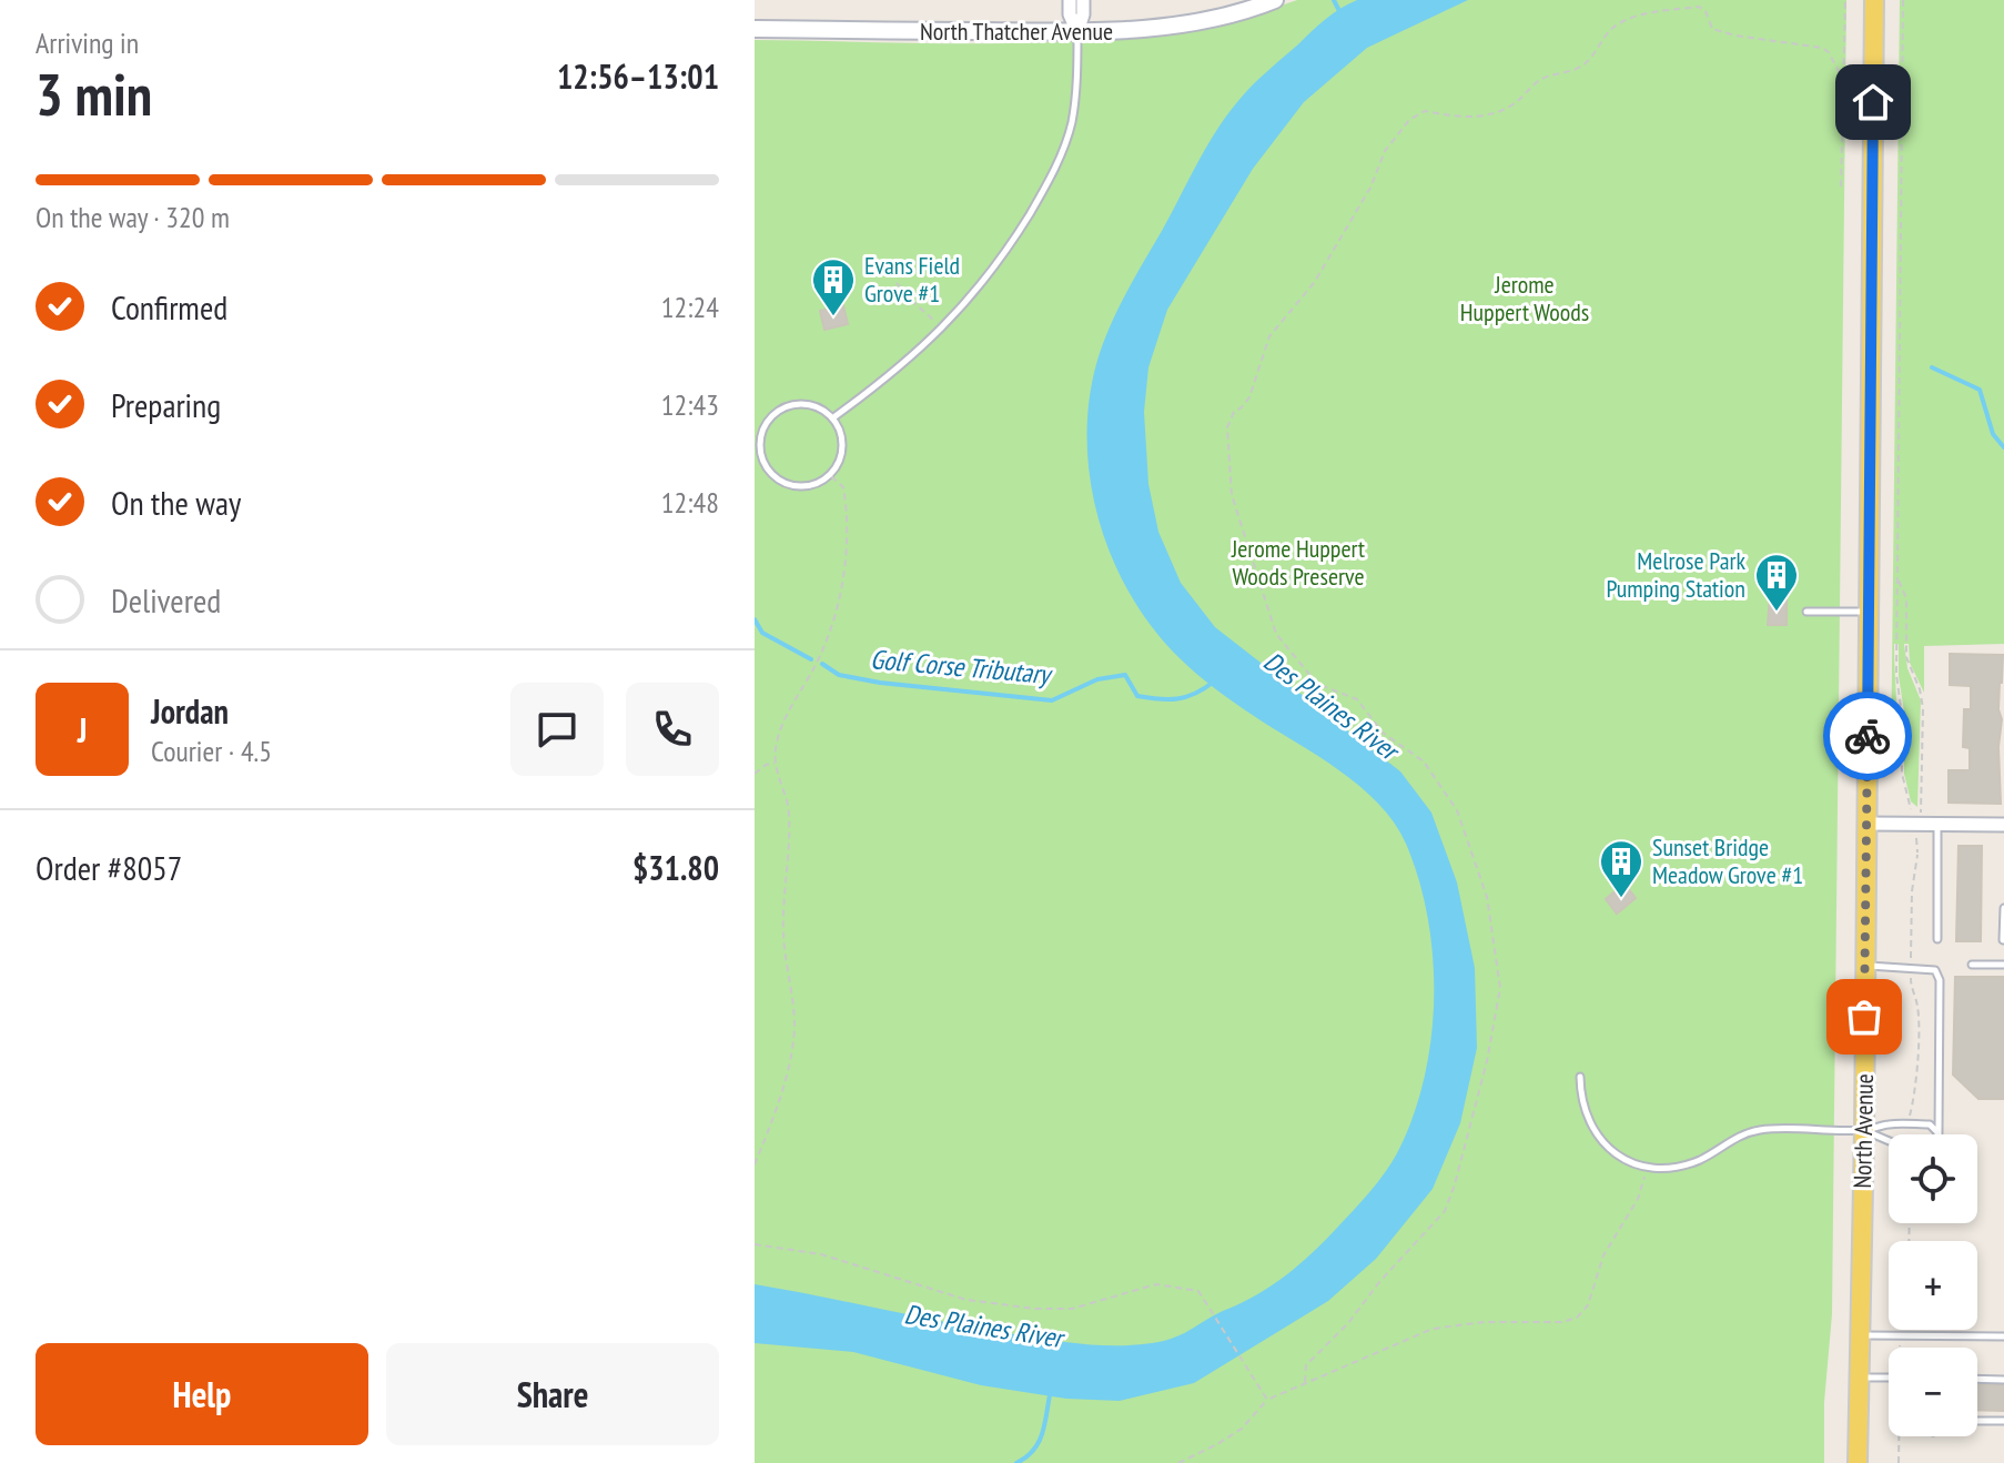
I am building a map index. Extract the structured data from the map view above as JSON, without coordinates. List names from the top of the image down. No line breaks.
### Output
{"streets":{"main road":["North Avenue"],"street":["North Thatcher Avenue"]},"water":["Golf Corse Tributary","Des Plaines River"],"parks":["Jerome Huppert Woods","Jerome Huppert Woods Preserve"],"places":{"building":["Evans Field Grove #1","Melrose Park Pumping Station","Sunset Bridge Meadow Grove #1"]},"page":{"heading":["3 min","Arriving in","12:56–13:01"],"panel":["Jordan","Courier · 4.5","Order #8057","$31.80"],"bar":"On the way · 320 m","list":[["Confirmed","12:24"],["Preparing","12:43"],["On the way","12:48"],"Delivered"],"round":"J","map_buttons":["+","−"],"buttons":["Help","Share"]}}
